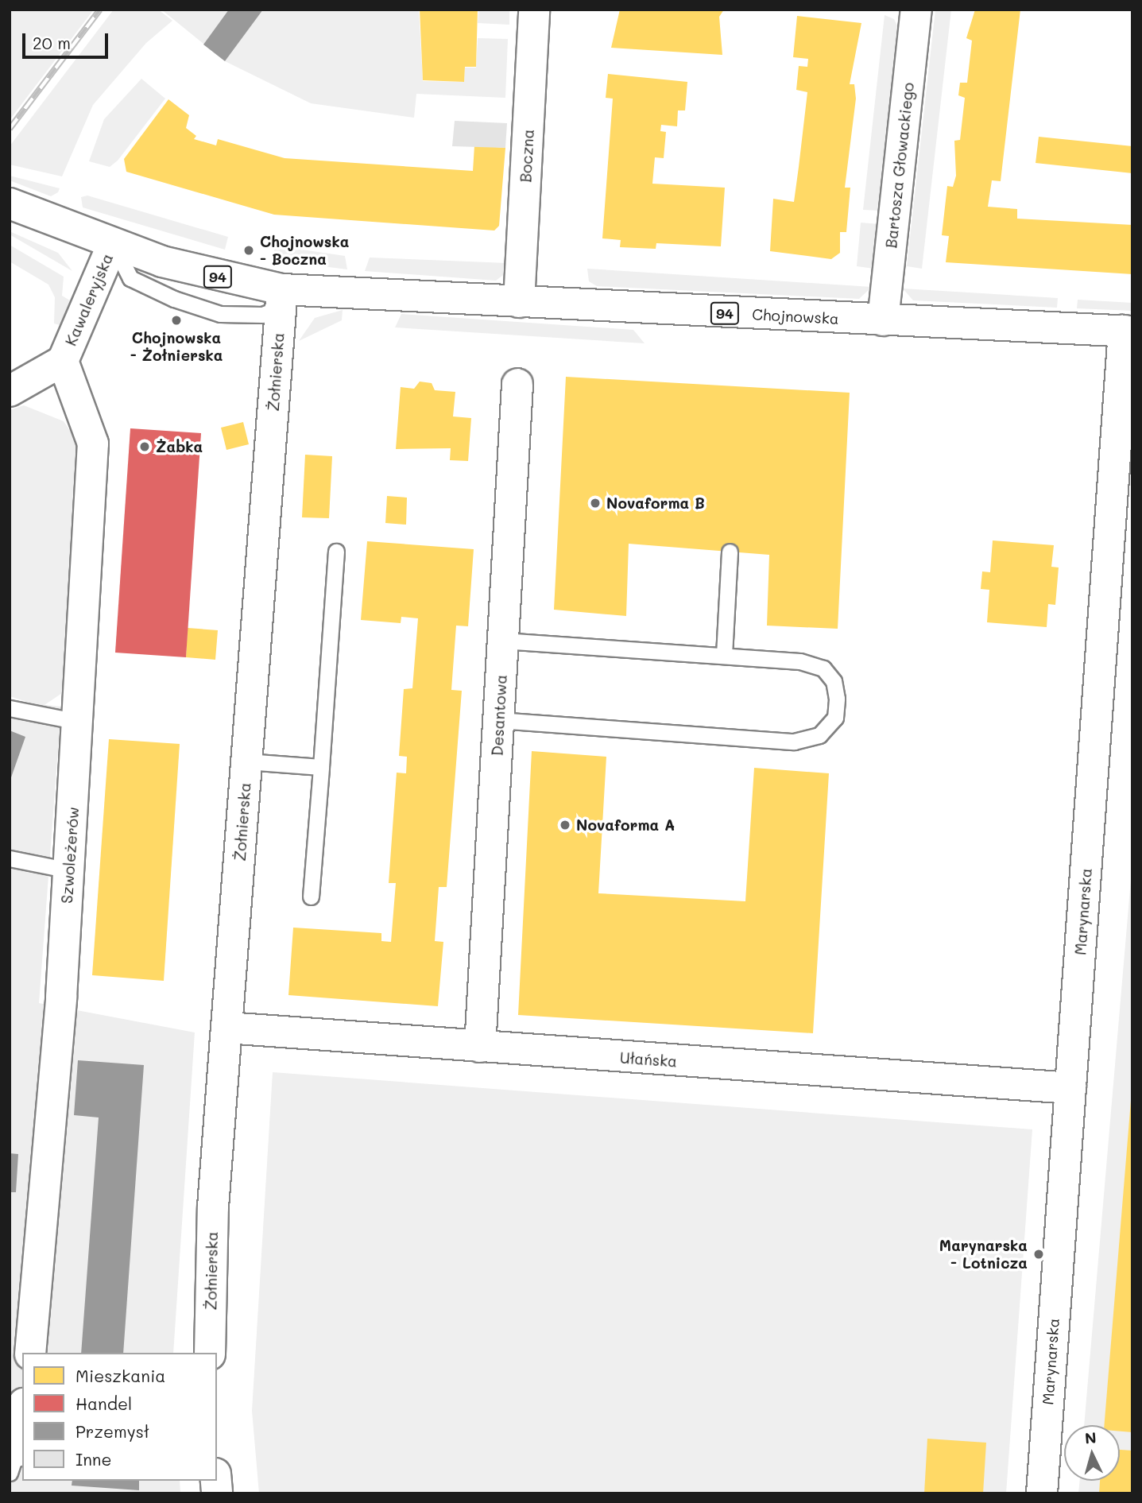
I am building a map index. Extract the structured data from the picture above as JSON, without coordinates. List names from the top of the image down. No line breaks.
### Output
{"streets":{"street":["Boczna","Bartosza Głowackiego","94","Kawaleryjska","Chojnowska","Żołnierska","Desantowa","Szwoleżerów","Marynarska","Ułańska"]},"crossings":[["Boczna","Chojnowska"],["Bartosza Głowackiego","Chojnowska"],["Kawaleryjska","Chojnowska"],["Kawaleryjska","Szwoleżerów"],["Chojnowska","Żołnierska"],["Chojnowska","Marynarska"],["Żołnierska","Ułańska"],["Desantowa","Ułańska"],["Marynarska","Ułańska"]],"places":["Chojnowska - Boczna","Chojnowska - Żołnierska","Żabka","Novaforma B","Novaforma A","Marynarska - Lotnicza"],"legend":["Mieszkania","Handel","Przemysł","Inne"],"scale_bar":"20 m","north":"top"}
